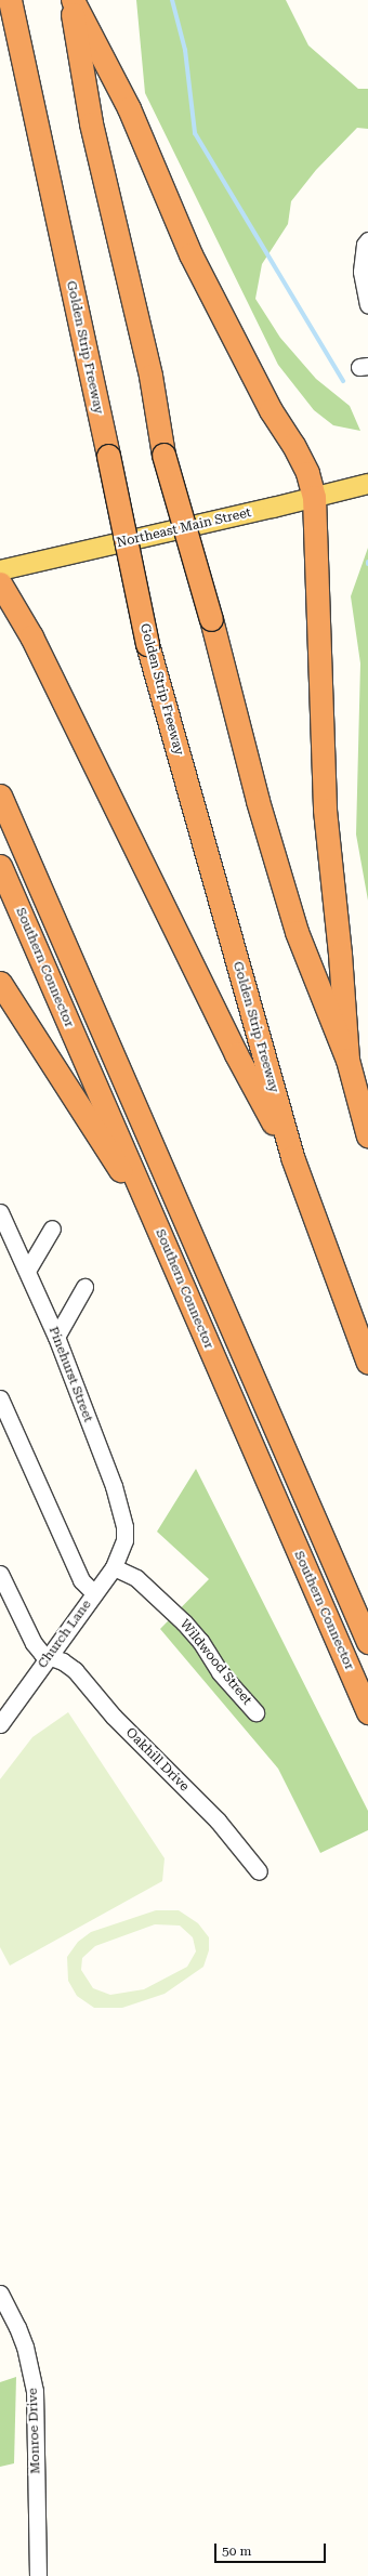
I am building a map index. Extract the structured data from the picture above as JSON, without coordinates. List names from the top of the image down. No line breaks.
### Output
{"streets":{"highway":["Golden Strip Freeway","Southern Connector"],"main road":["Northeast Main Street"],"street":["Pinehurst Street","Church Lane","Wildwood Street","Oakhill Drive","Monroe Drive"]},"crossings":[["Pinehurst Street","Church Lane"],["Church Lane","Wildwood Street"],["Church Lane","Oakhill Drive"]],"scale_bar":"50 m"}
